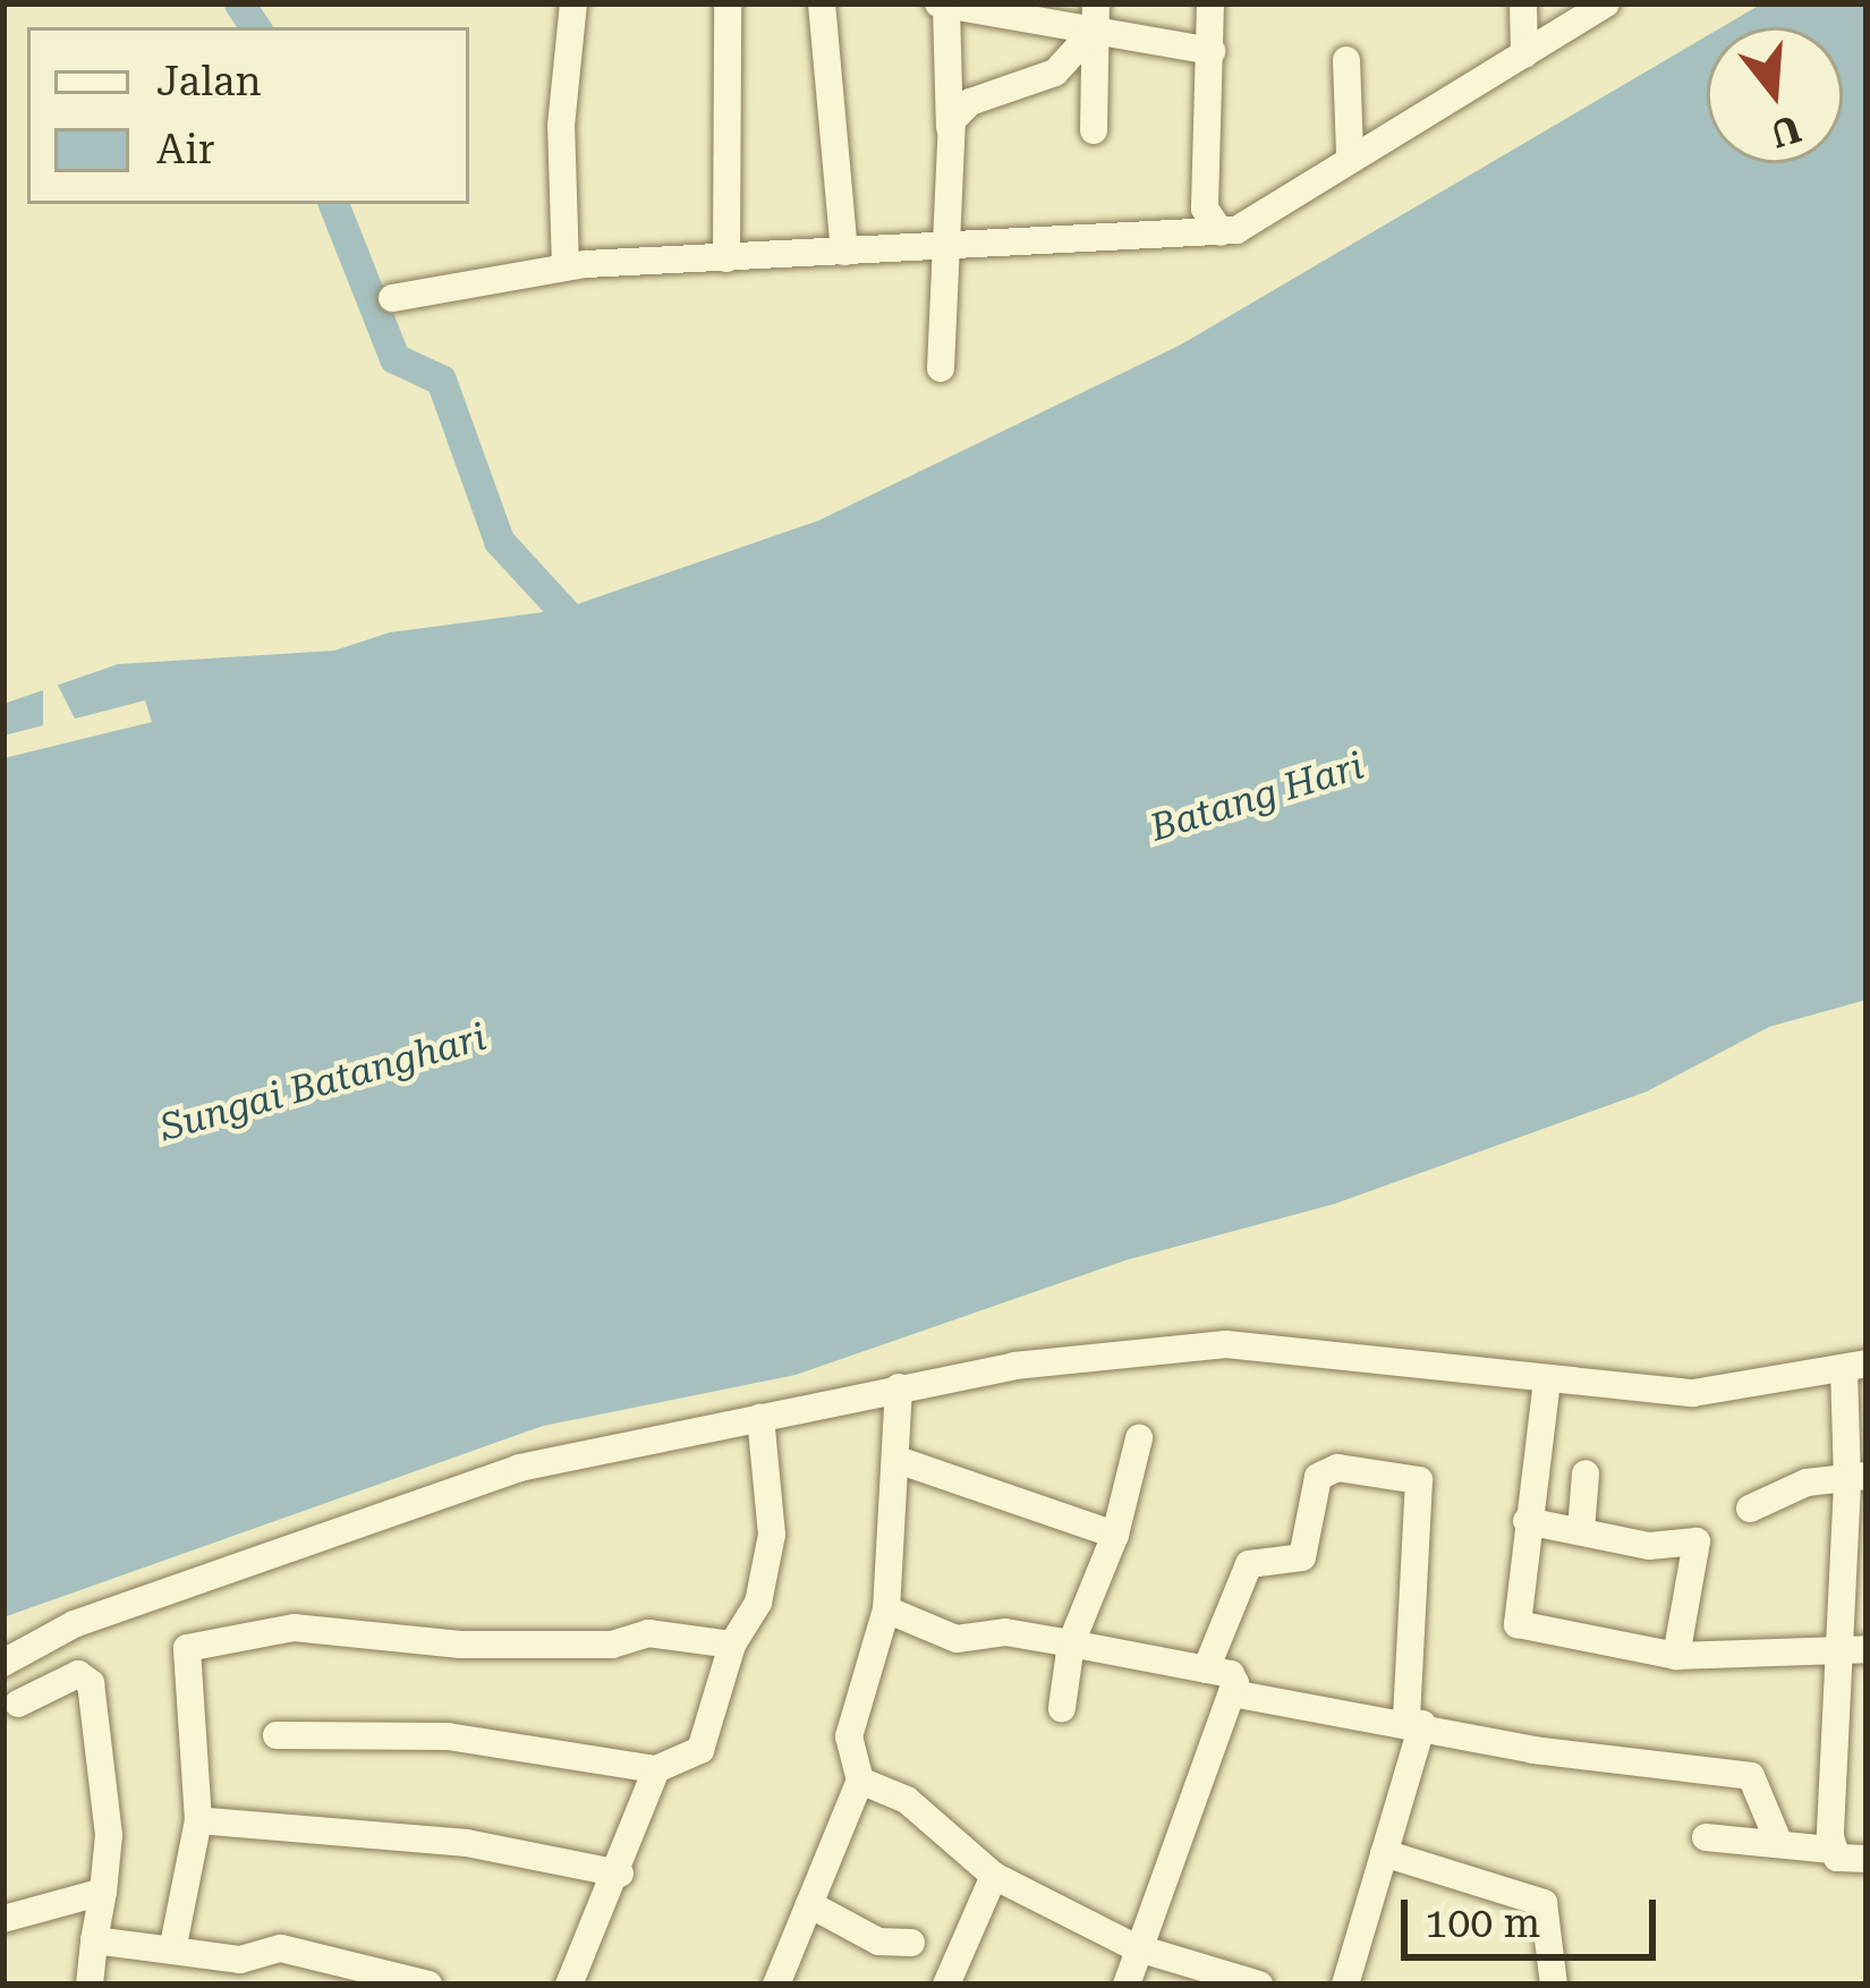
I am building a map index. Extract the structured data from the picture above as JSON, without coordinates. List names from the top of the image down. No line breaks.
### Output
{"water":["Batang Hari","Sungai Batanghari"],"legend":["Jalan","Air"],"scale_bar":"100 m","north":"bottom"}
